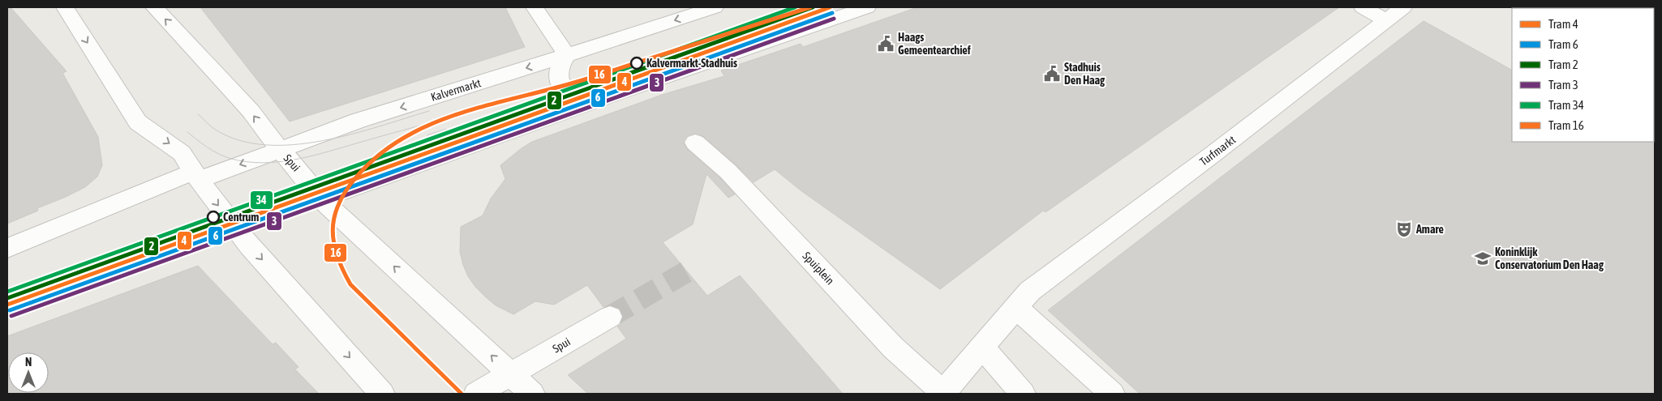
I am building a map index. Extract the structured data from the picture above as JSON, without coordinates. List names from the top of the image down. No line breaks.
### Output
{"streets":{"street":["Kalvermarkt","Turfmarkt","Spui","Spuiplein"]},"crossings":[["Kalvermarkt","Spui"],["Turfmarkt","Spuiplein"]],"places":{"public building":["Haags Gemeentearchief","Stadhuis Den Haag"],"other":["Kalvermarkt-Stadhuis","Centrum"],"theatre":["Amare"],"school or university":["Koninklijk Conservatorium Den Haag"]},"lines":["tram line 4","tram line 2","tram line 34","tram line 16","tram line 6","tram line 3"],"legend":["Tram 4","Tram 6","Tram 2","Tram 3","Tram 34","Tram 16"],"north":"top"}
